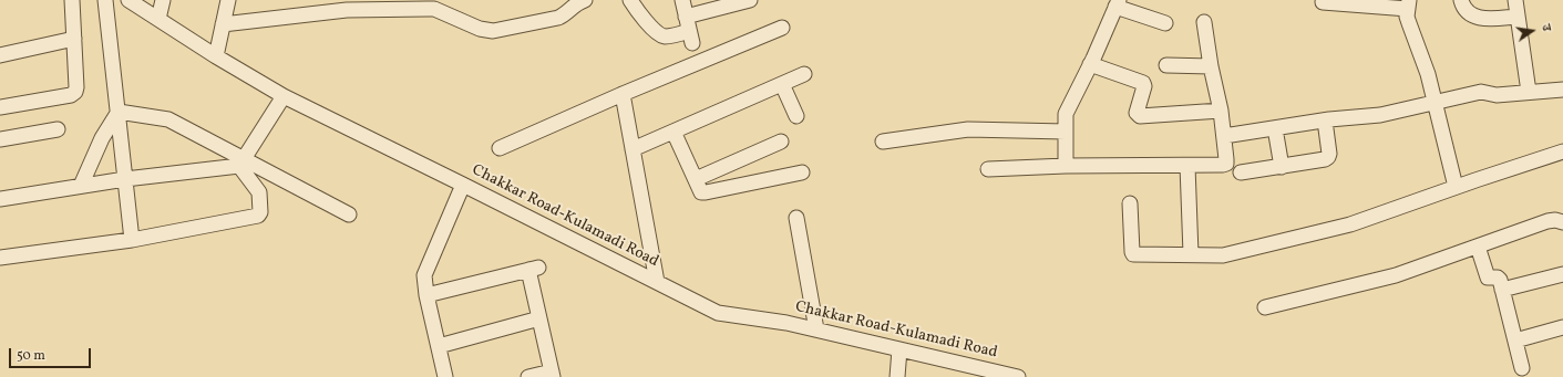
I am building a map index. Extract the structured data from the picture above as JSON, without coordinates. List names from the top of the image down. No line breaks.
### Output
{"streets":{"street":["Chakkar Road-Kulamadi Road"]},"scale_bar":"50 m","north":"right"}
